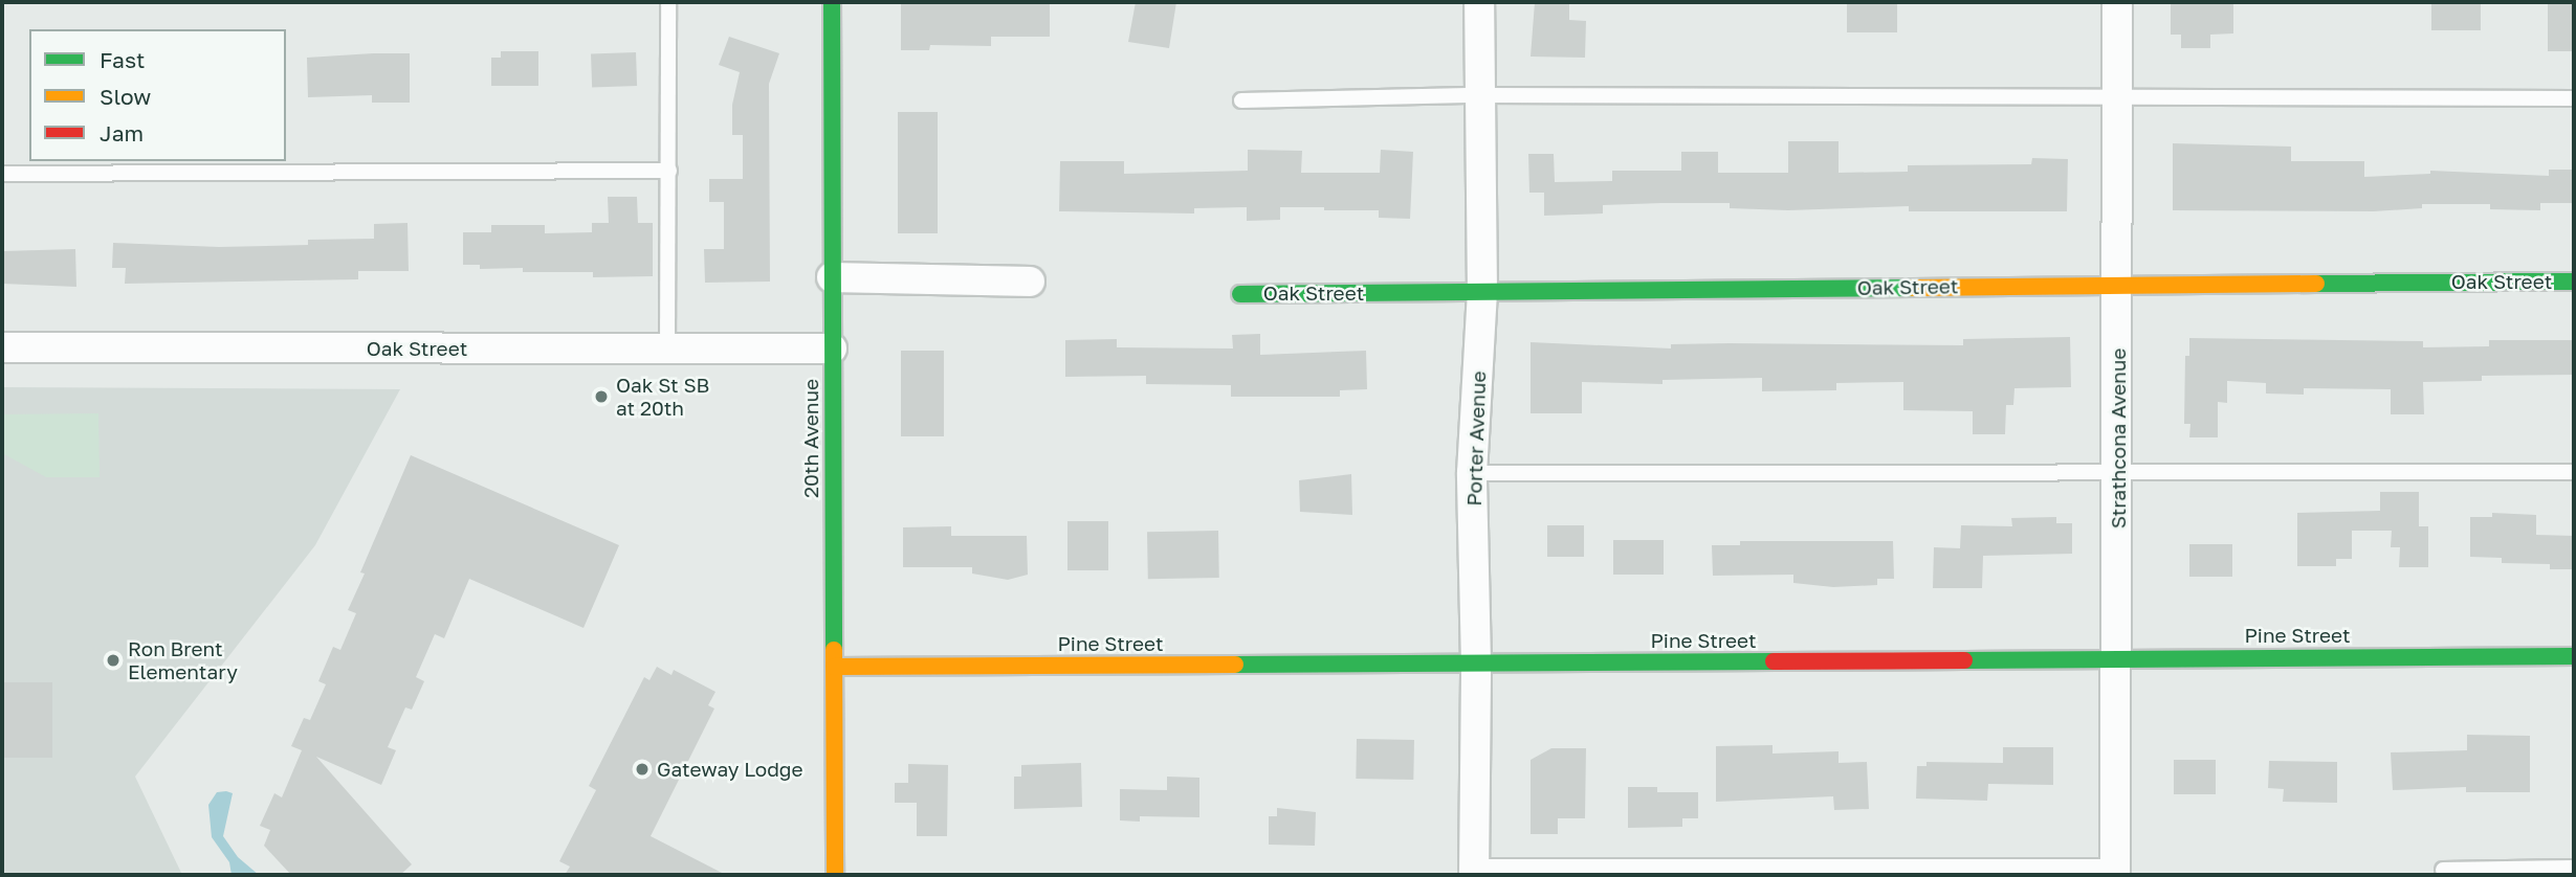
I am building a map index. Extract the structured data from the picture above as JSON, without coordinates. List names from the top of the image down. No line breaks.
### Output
{"streets":{"street":["Oak Street","20th Avenue","Porter Avenue","Strathcona Avenue","Pine Street"]},"crossings":[["Oak Street","20th Avenue"],["Oak Street","Porter Avenue"],["Oak Street","Strathcona Avenue"],["20th Avenue","Pine Street"],["Porter Avenue","Pine Street"],["Strathcona Avenue","Pine Street"]],"places":["Oak St SB at 20th","Ron Brent Elementary","Gateway Lodge"],"legend":["Fast","Slow","Jam"]}
